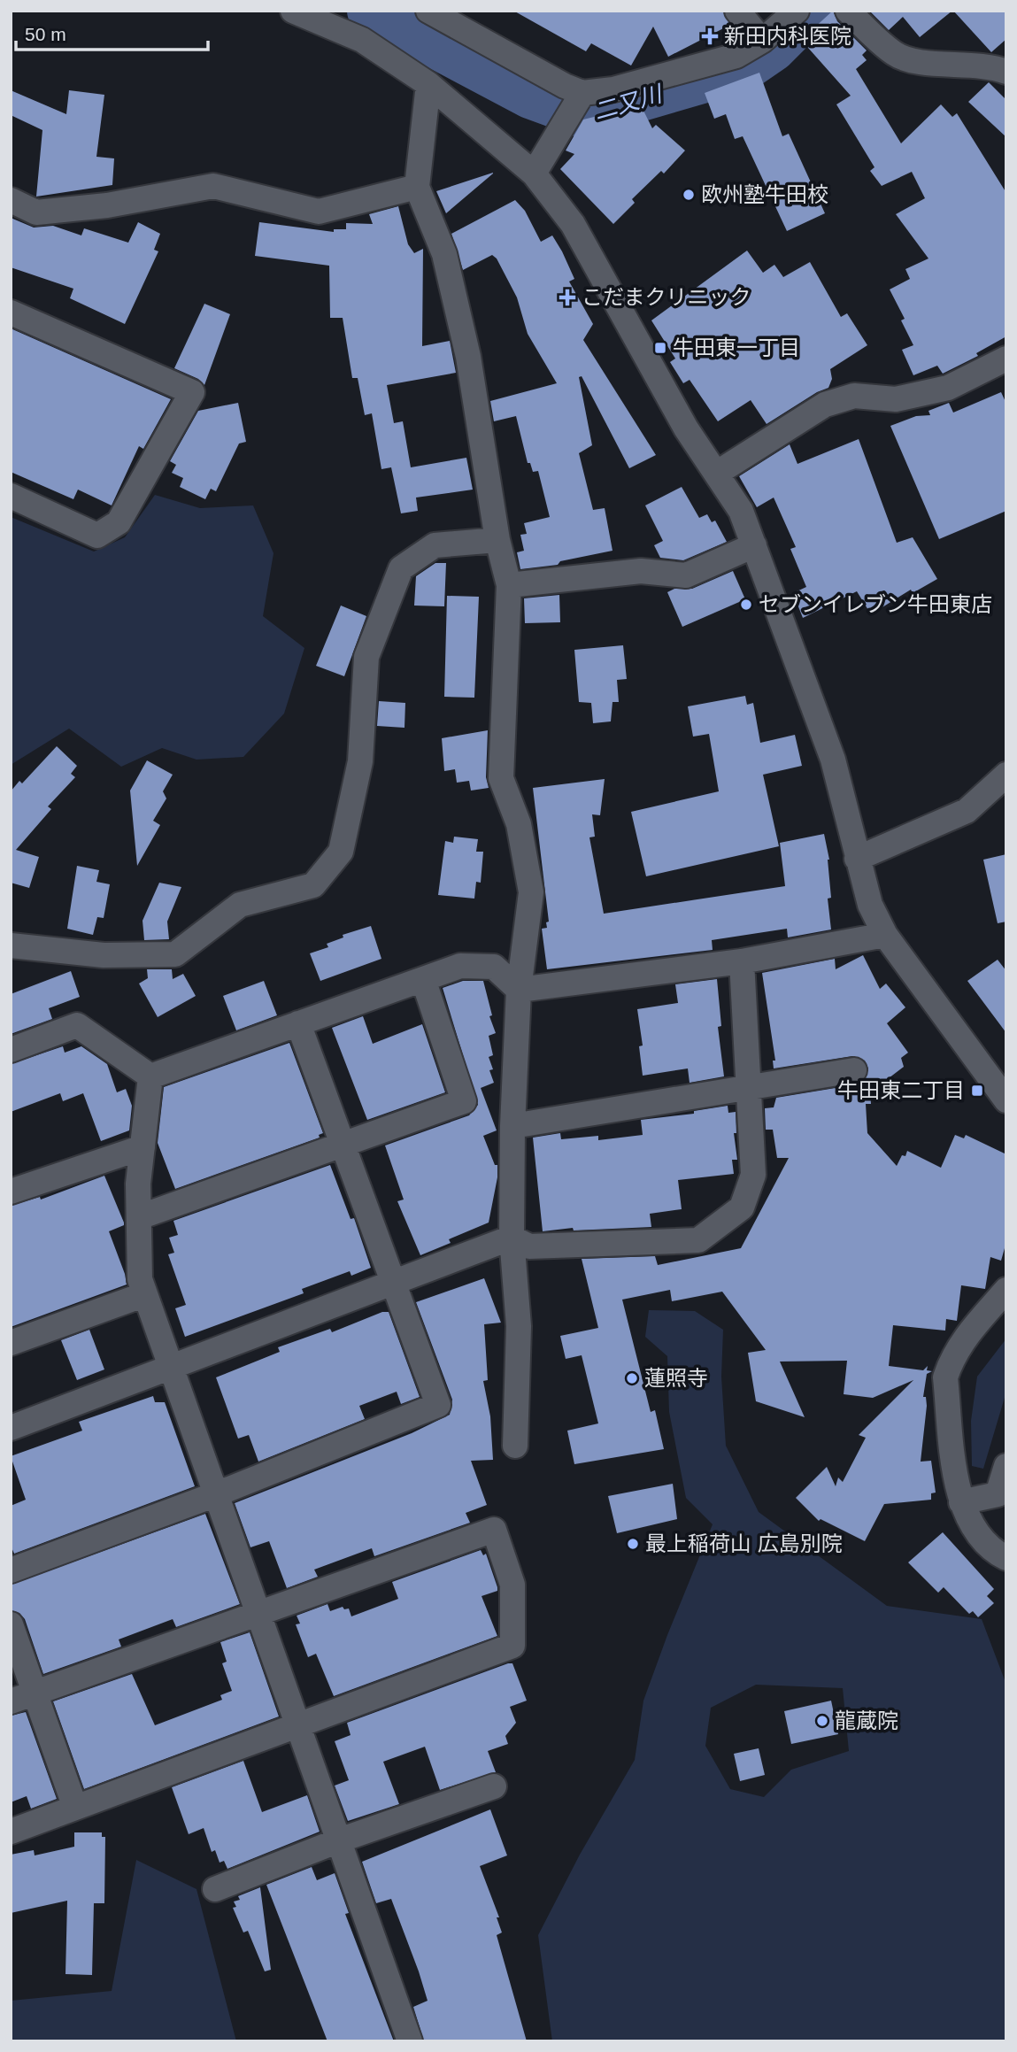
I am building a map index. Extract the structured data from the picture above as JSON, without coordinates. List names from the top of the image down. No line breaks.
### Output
{"water":["二又川"],"places":{"health":["新田内科医院","こだまクリニック"],"other":["欧州塾牛田校","セブンイレブン牛田東店","蓮照寺","最上稲荷山 広島別院","龍蔵院"],"transit":["牛田東一丁目","牛田東二丁目"]},"scale_bar":"50 m"}
